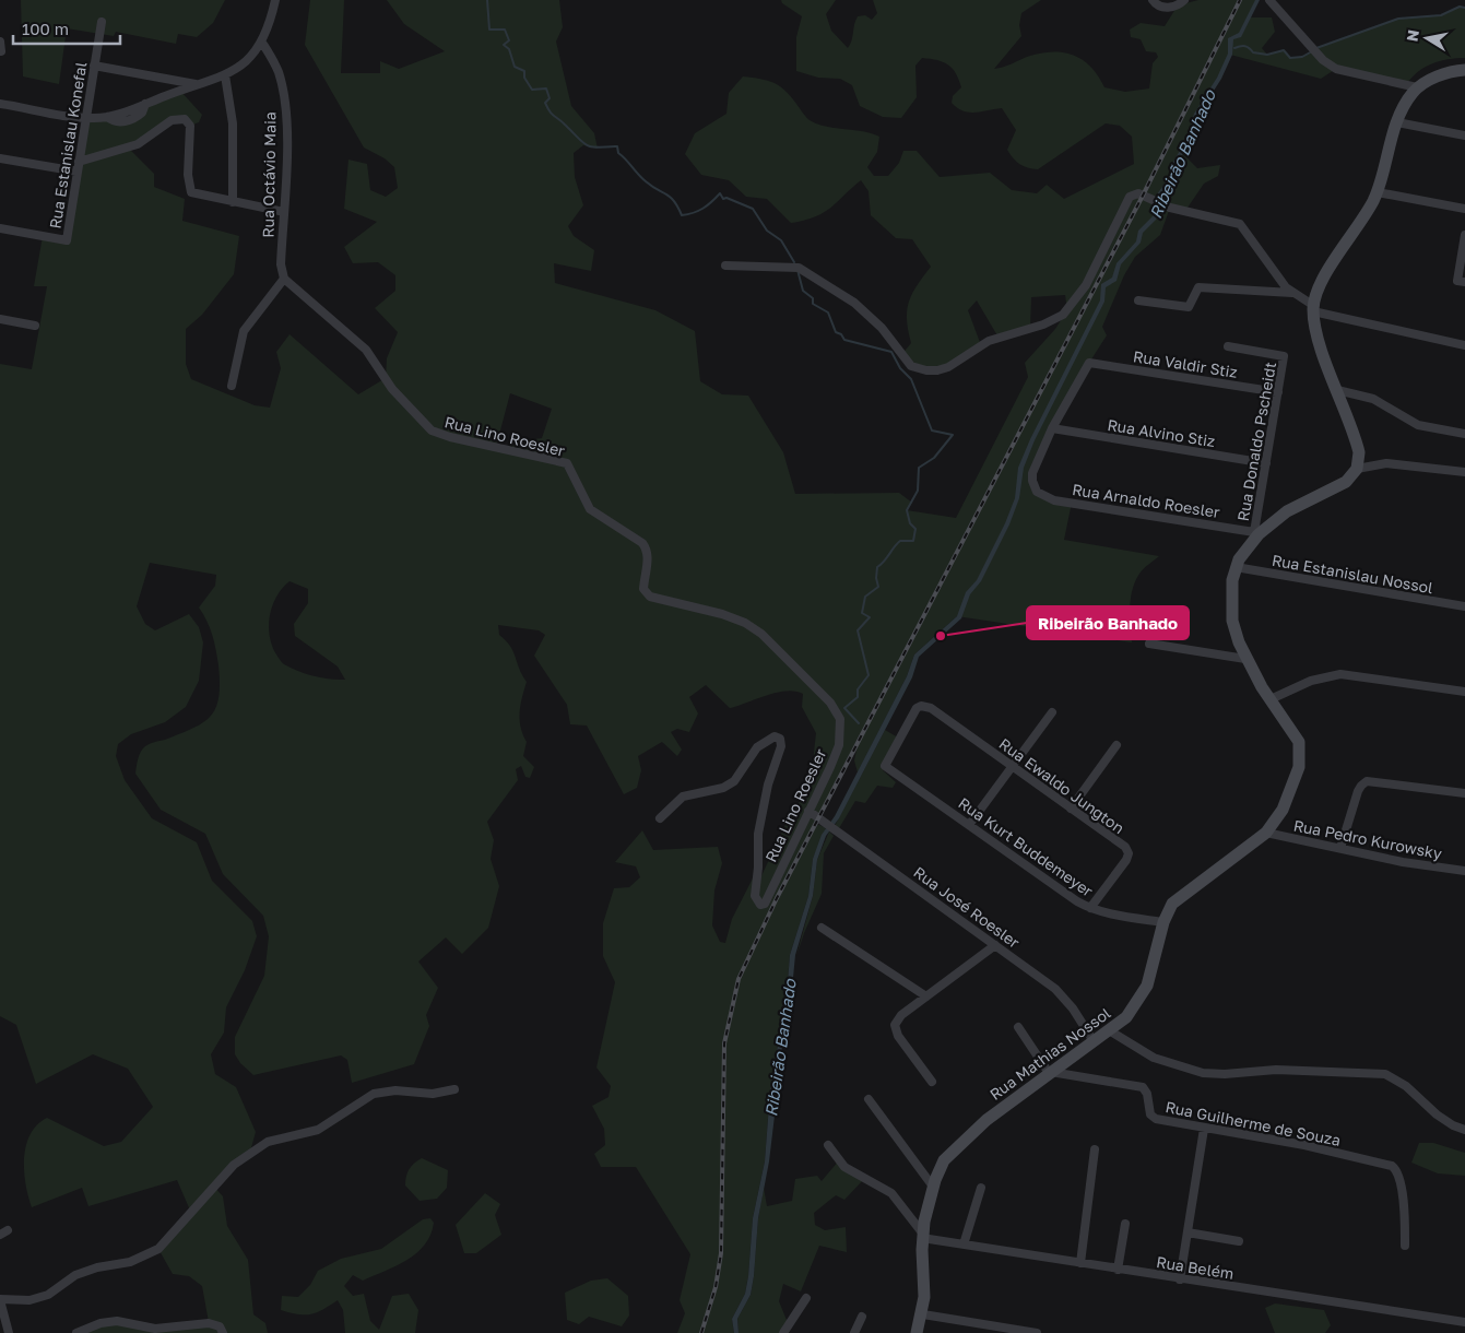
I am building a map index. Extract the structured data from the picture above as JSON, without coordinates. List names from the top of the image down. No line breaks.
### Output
{"streets":{"street":["Rua Estanislau Konefal","Rua Octávio Maia","Rua Valdir Stiz","Rua Alvino Stiz","Rua Lino Roesler","Rua Donaldo Pscheidt","Rua Arnaldo Roesler","Rua Estanislau Nossol","Rua Ewaldo Jungton","Rua Pedro Kurowsky","Rua Kurt Buddemeyer","Rua José Roesler","Rua Mathias Nossol","Rua Guilherme de Souza","Rua Belém"]},"crossings":[["Rua Octávio Maia","Rua Lino Roesler"],["Rua Valdir Stiz","Rua Alvino Stiz"],["Rua Valdir Stiz","Rua Donaldo Pscheidt"],["Rua Valdir Stiz","Rua Arnaldo Roesler"],["Rua Alvino Stiz","Rua Donaldo Pscheidt"],["Rua Alvino Stiz","Rua Arnaldo Roesler"],["Rua Lino Roesler","Rua José Roesler"],["Rua Donaldo Pscheidt","Rua Arnaldo Roesler"],["Rua Donaldo Pscheidt","Rua Mathias Nossol"],["Rua Arnaldo Roesler","Rua Mathias Nossol"],["Rua Estanislau Nossol","Rua Mathias Nossol"],["Rua Ewaldo Jungton","Rua Kurt Buddemeyer"],["Rua Pedro Kurowsky","Rua Mathias Nossol"],["Rua Kurt Buddemeyer","Rua Mathias Nossol"],["Rua José Roesler","Rua Mathias Nossol"],["Rua Mathias Nossol","Rua Guilherme de Souza"],["Rua Mathias Nossol","Rua Belém"]],"water":["Ribeirão Banhado"],"places":["Ribeirão Banhado"],"scale_bar":"100 m","north":"left"}
